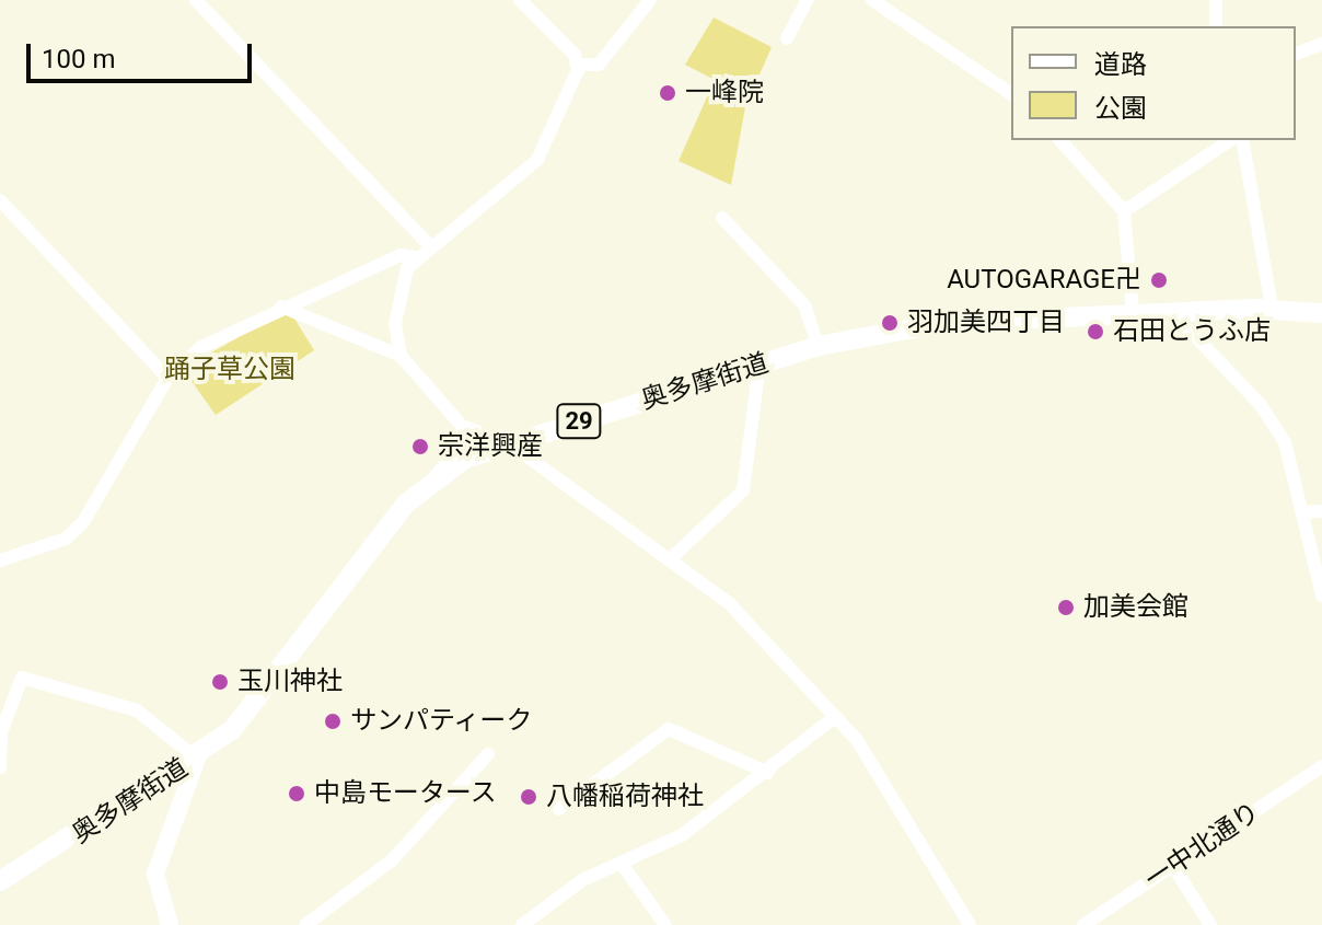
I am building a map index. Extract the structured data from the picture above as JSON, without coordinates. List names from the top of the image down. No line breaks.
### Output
{"streets":{"main road":["奥多摩街道","29"],"street":["一中北通り"]},"parks":["踊子草公園"],"places":["一峰院","AUTOGARAGE卍","羽加美四丁目","石田とうふ店","宗洋興産","加美会館","玉川神社","サンパティーク","中島モータース","八幡稲荷神社"],"legend":["道路","公園"],"scale_bar":"100 m"}
